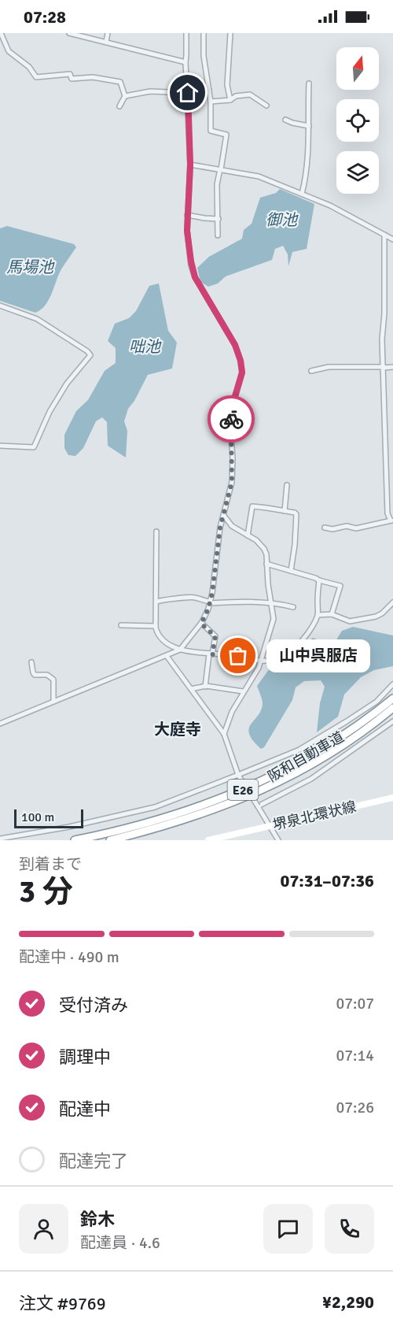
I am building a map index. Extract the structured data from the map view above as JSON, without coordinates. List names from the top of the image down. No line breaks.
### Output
{"streets":{"highway":["阪和自動車道","E26"],"main road":["堺泉北環状線"]},"districts":["大庭寺"],"water":["御池","馬場池","咄池"],"places":["山中呉服店"],"scale_bar":"100 m","north":"top","page":{"status":"07:28","bubble":"山中呉服店","scale":"100 m","heading":["3 分","到着まで","07:31–07:36"],"panel":["鈴木","配達員 · 4.6","注文 #9769","¥2,290"],"bar":"配達中 · 490 m","list":[["受付済み","07:07"],["調理中","07:14"],["配達中","07:26"],"配達完了"]}}
